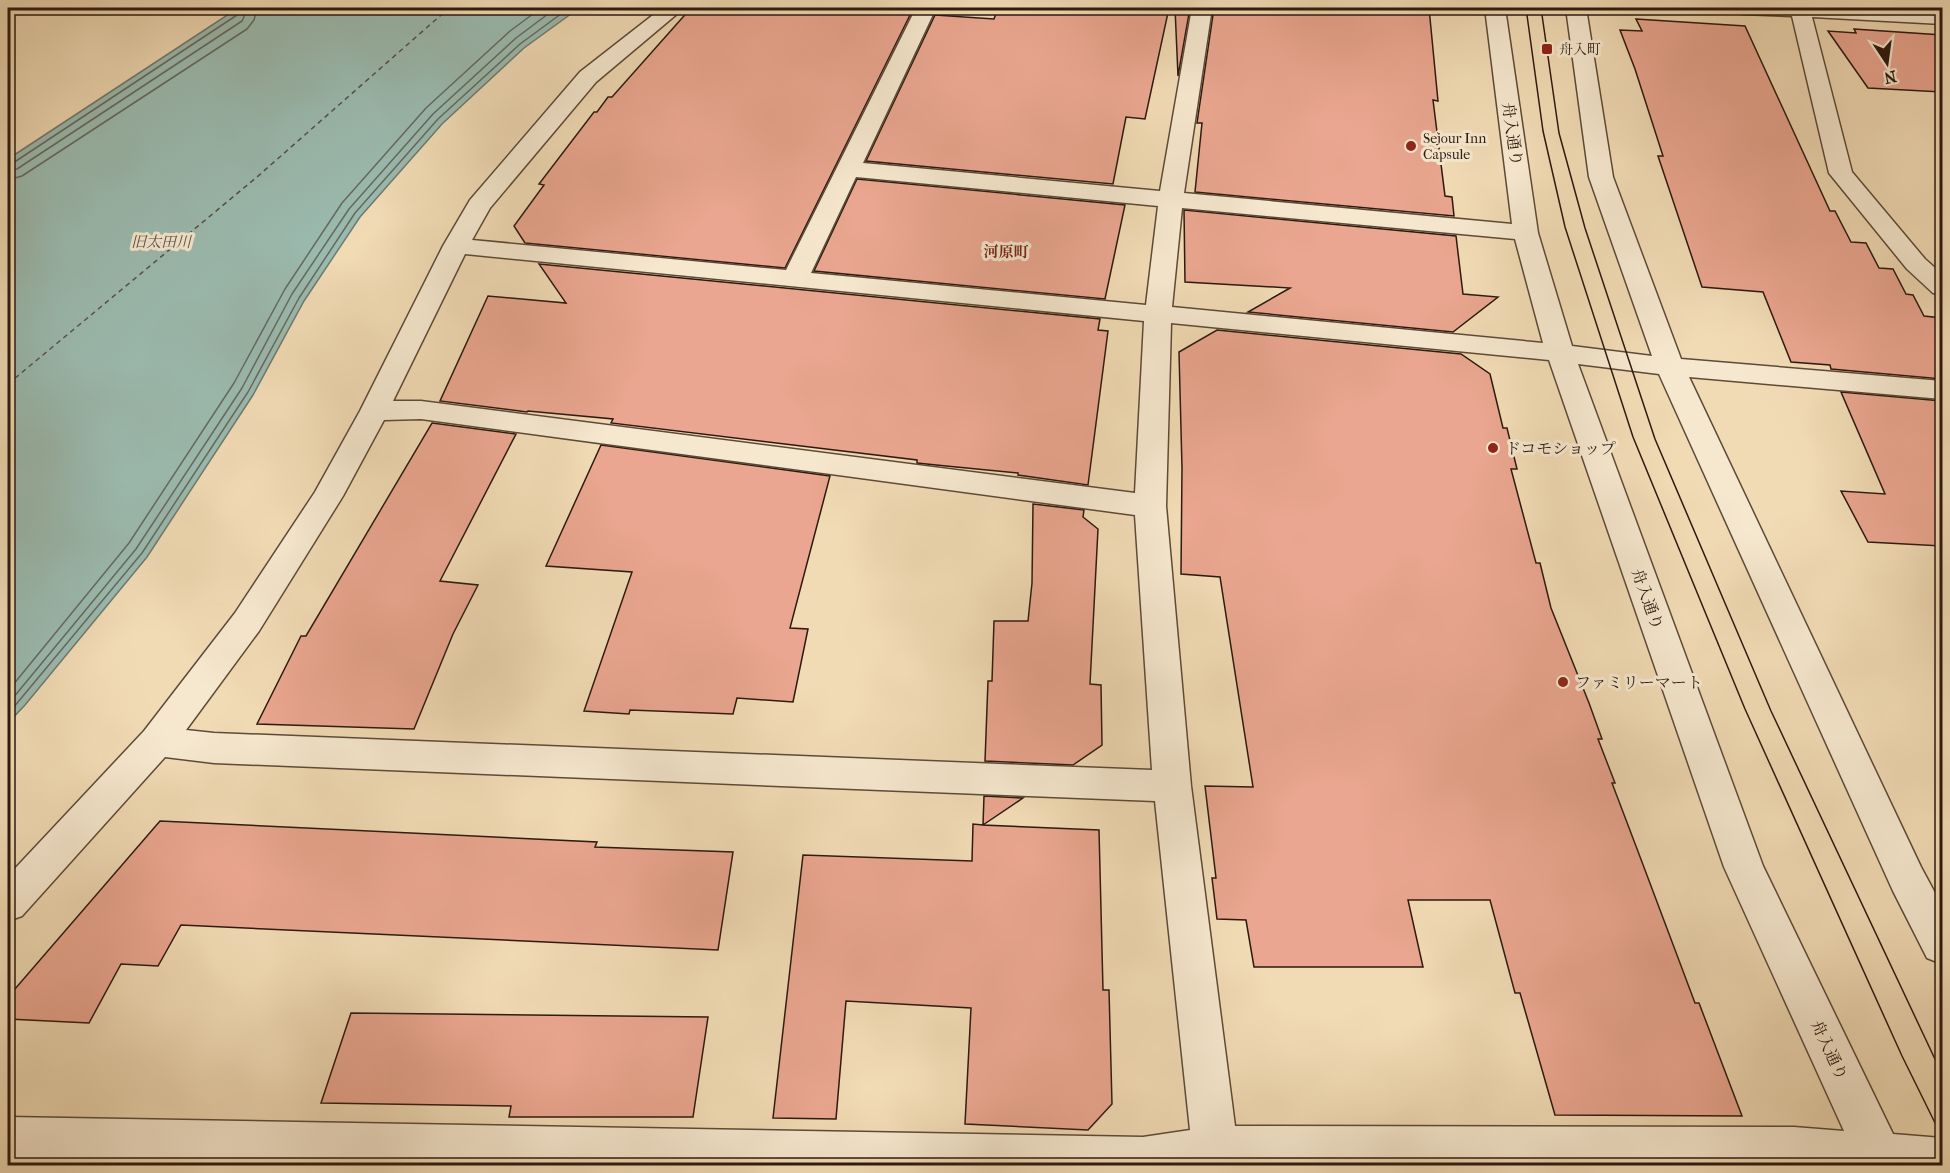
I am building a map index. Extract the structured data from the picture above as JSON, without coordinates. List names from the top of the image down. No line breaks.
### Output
{"streets":{"street":["舟入通り"]},"districts":["河原町"],"water":["旧太田川"],"places":{"transit":["舟入町"],"other":["Sejour Inn Capsule","ドコモショップ","ファミリーマート"]},"north":"bottom"}
